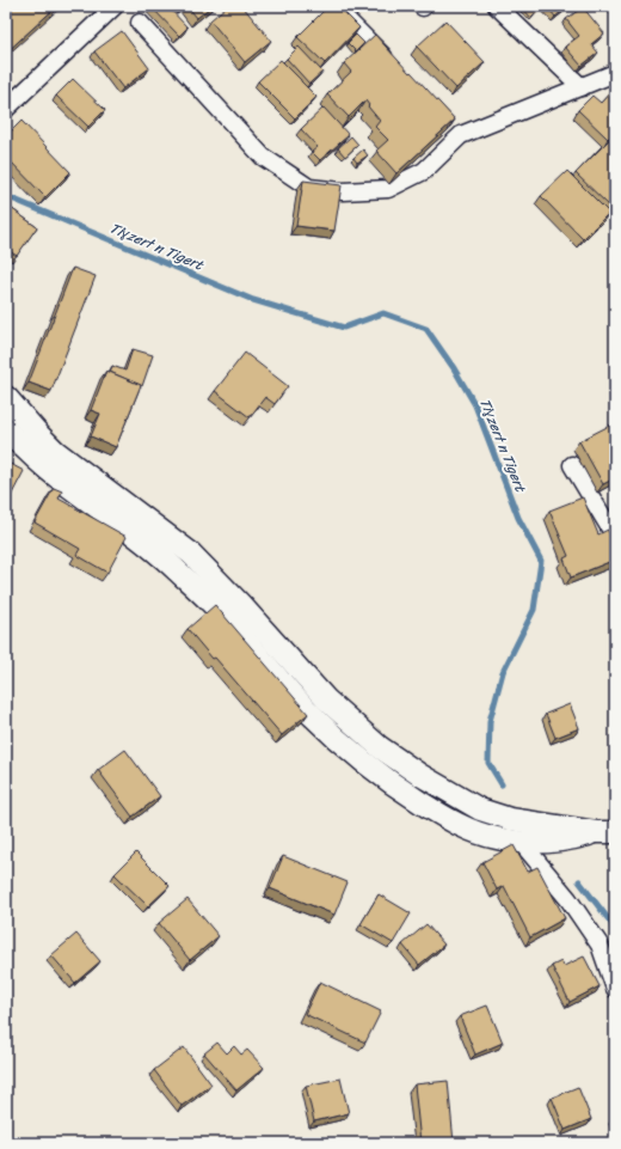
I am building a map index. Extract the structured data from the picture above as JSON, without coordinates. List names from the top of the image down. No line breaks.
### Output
{"water":["Tiɣzert n Tigert"]}
